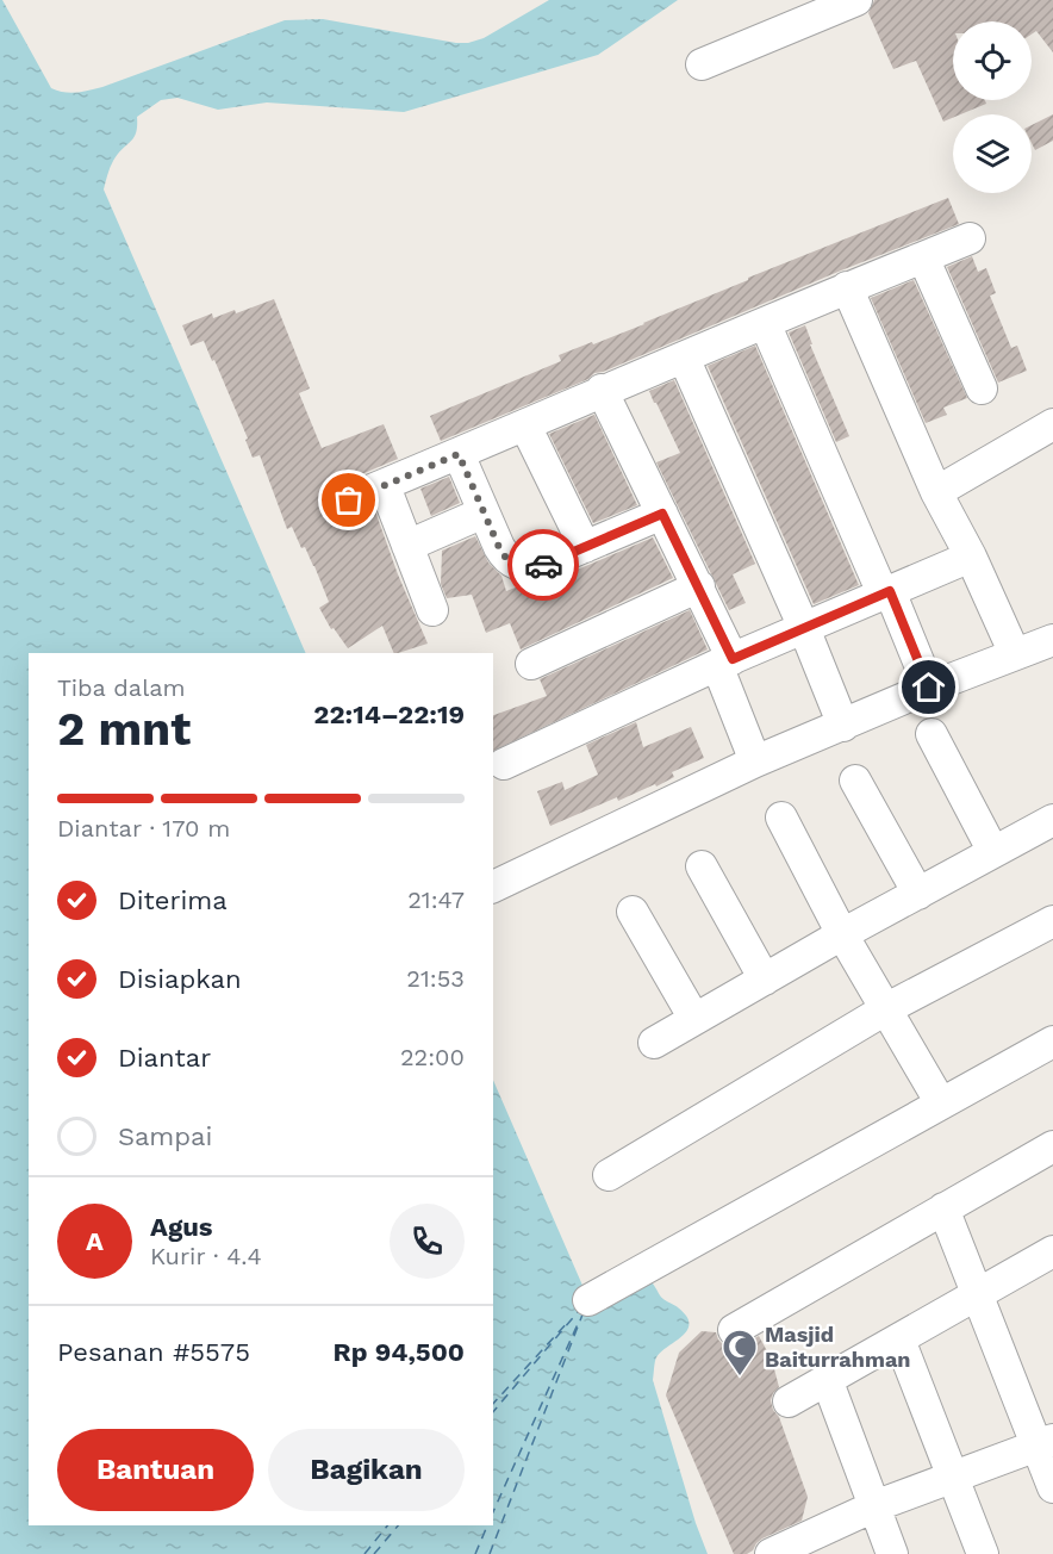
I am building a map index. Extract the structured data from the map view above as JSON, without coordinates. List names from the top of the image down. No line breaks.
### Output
{"places":{"mosque":["Masjid Baiturrahman"]},"page":{"heading":["2 mnt","Tiba dalam","22:14–22:19"],"panel":["Agus","Kurir · 4.4","Pesanan #5575","Rp 94,500"],"bar":"Diantar · 170 m","list":[["Diterima","21:47"],["Disiapkan","21:53"],["Diantar","22:00"],"Sampai"],"round":"A","buttons":["Bantuan","Bagikan"]}}
